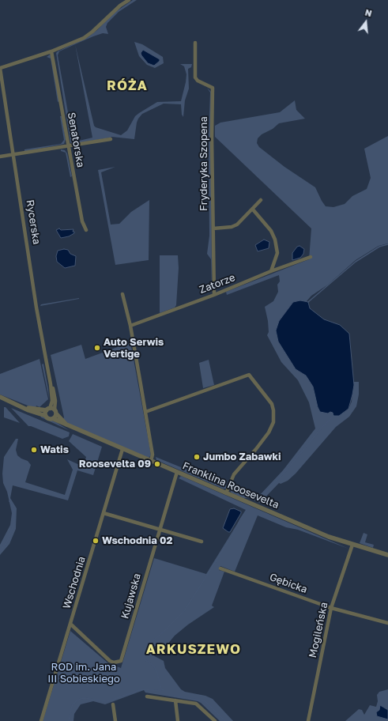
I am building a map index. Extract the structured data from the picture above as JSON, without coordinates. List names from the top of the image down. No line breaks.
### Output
{"streets":{"street":["Senatorska","Fryderyka Szopena","Rycerska","Zatorze","Franklina Roosevelta","Wschodnia","Gębicka","Kujawska","Mogileńska"]},"crossings":[["Senatorska","Rycerska"],["Fryderyka Szopena","Zatorze"],["Rycerska","Franklina Roosevelta"],["Franklina Roosevelta","Wschodnia"],["Franklina Roosevelta","Kujawska"],["Franklina Roosevelta","Mogileńska"],["Wschodnia","Kujawska"],["Gębicka","Mogileńska"]],"districts":["RÓŻA","ARKUSZEWO"],"parks":["ROD im. Jana III Sobieskiego"],"places":["Auto Serwis Vertige","Watis","Jumbo Zabawki","Roosevelta 09","Wschodnia 02"],"north":"top"}
